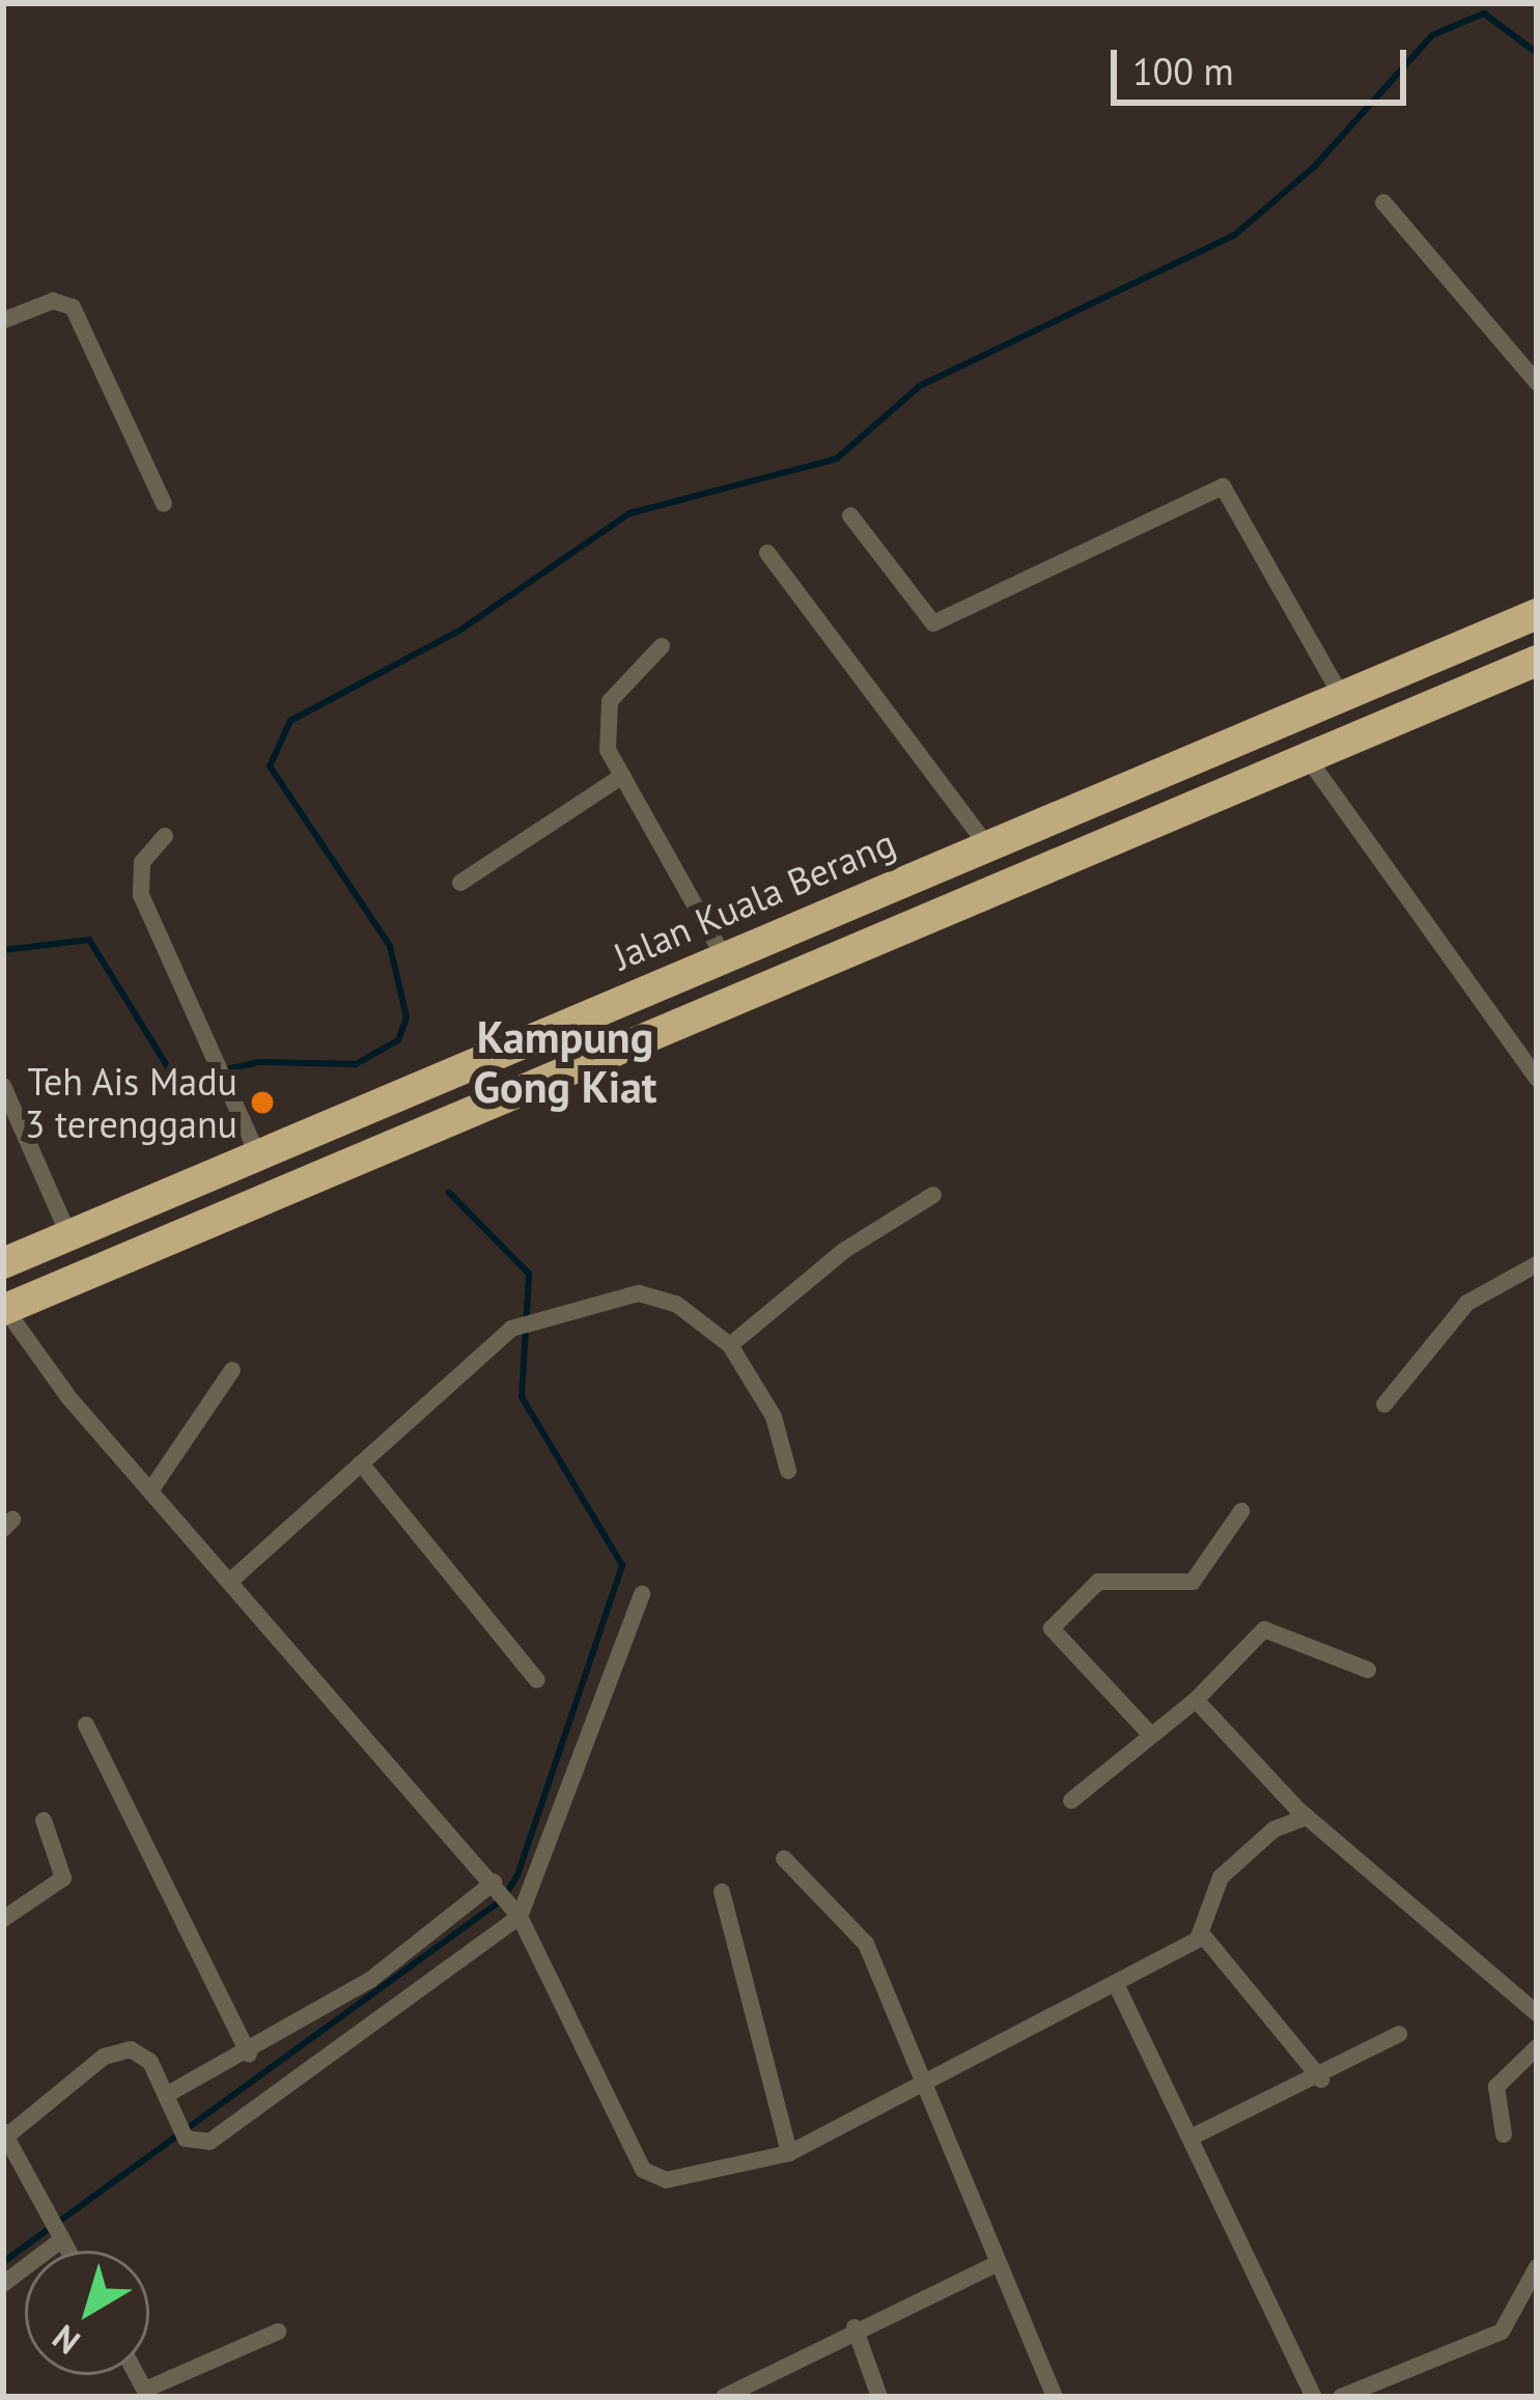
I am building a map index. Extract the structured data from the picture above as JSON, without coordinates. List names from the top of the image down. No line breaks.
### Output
{"streets":{"highway":["Jalan Kuala Berang"]},"districts":["Kampung Gong Kiat"],"places":["Teh Ais Madu 3 terengganu"],"scale_bar":"100 m","north":"bottom left"}
